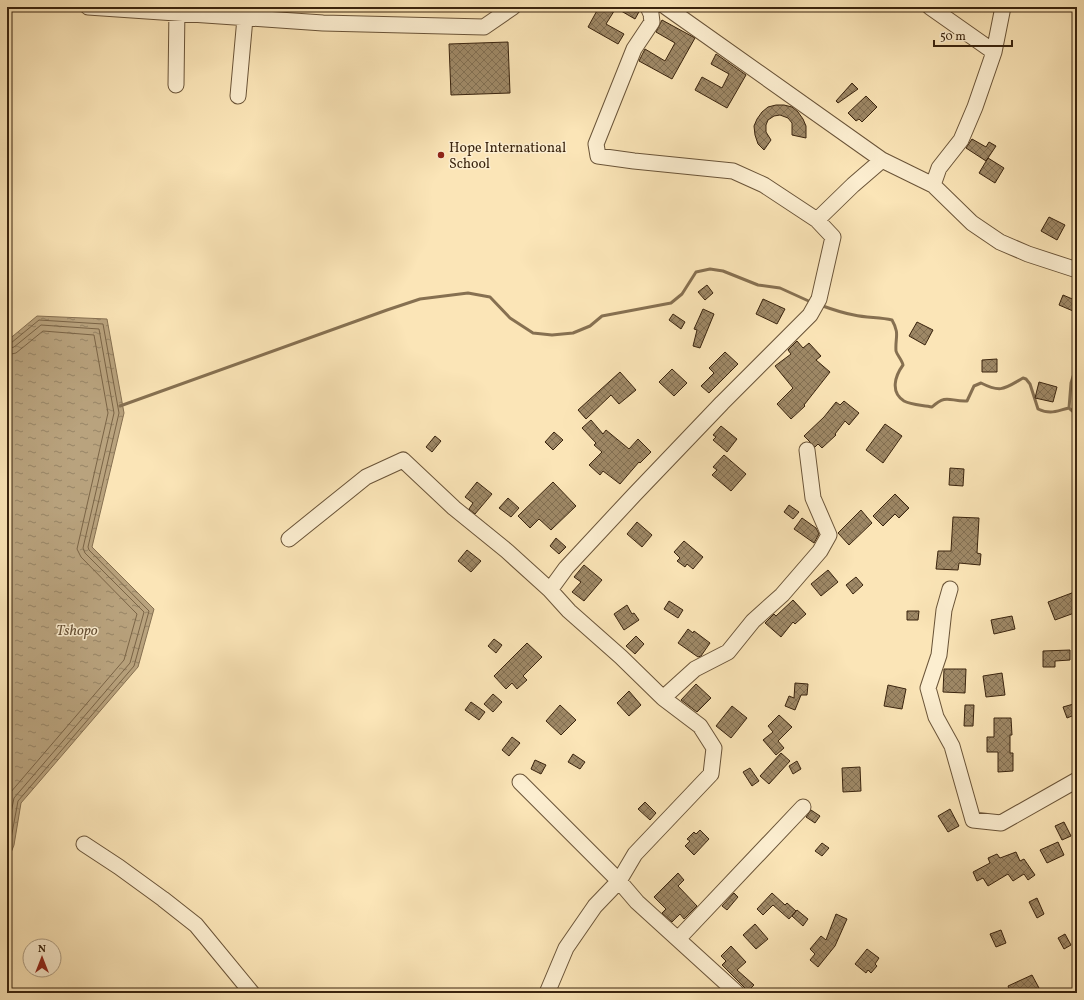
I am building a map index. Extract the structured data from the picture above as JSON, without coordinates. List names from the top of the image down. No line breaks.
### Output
{"water":["Tshopo"],"places":["Hope International School"],"scale_bar":"50 m","north":"top"}
